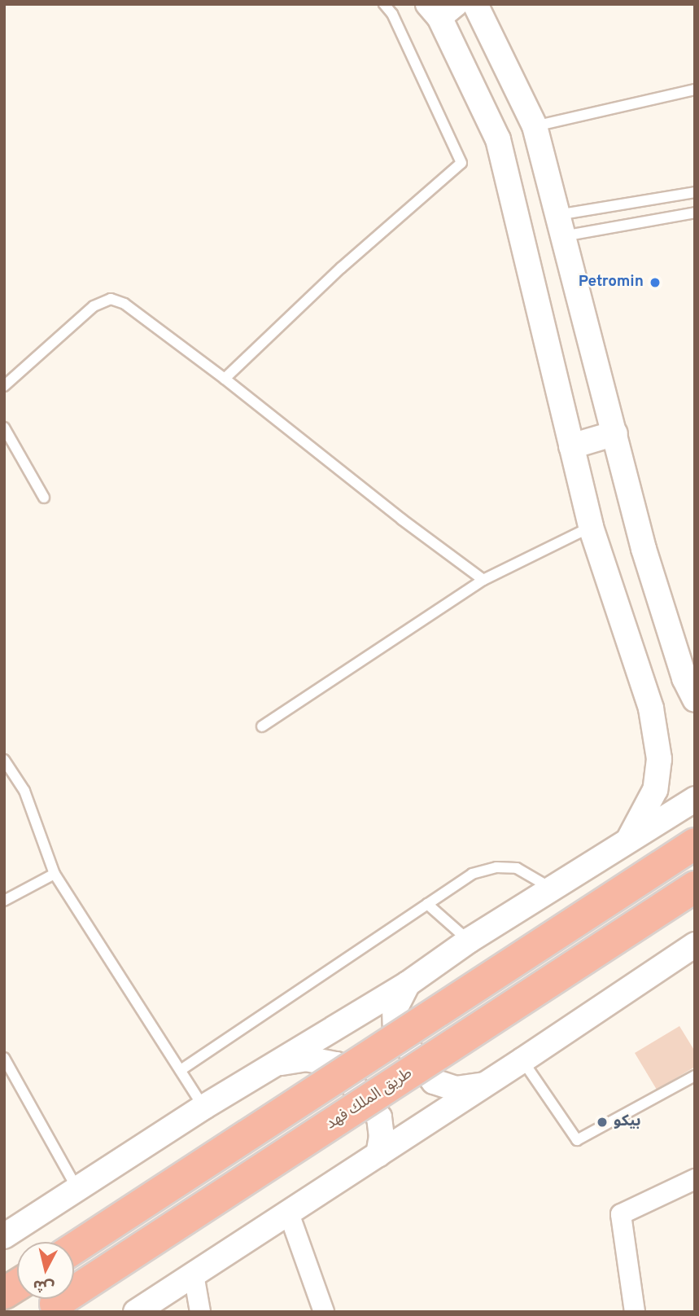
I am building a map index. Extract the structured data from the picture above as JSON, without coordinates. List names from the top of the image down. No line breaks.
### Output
{"streets":{"highway":["طريق الملك فهد"]},"places":["Petromin","بيكو"],"north":"bottom"}
